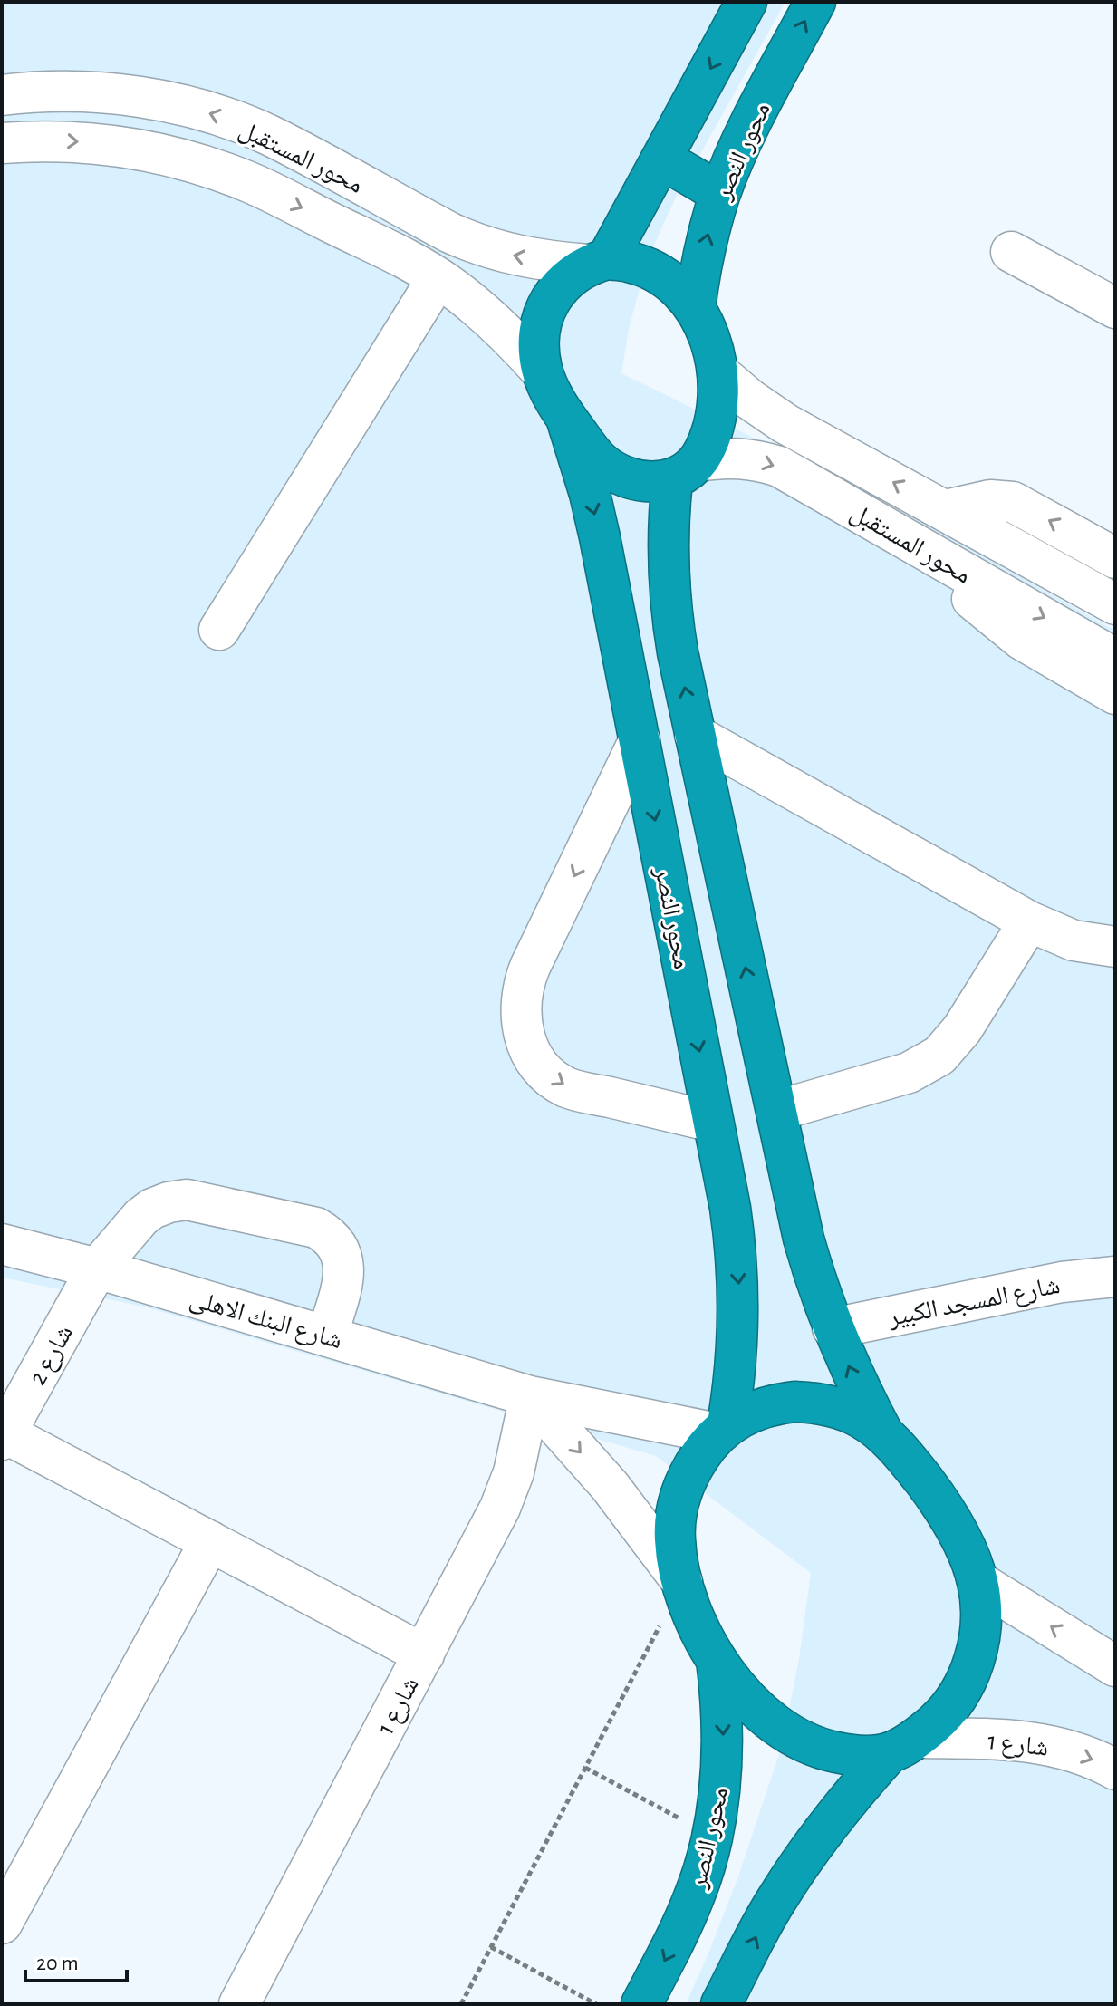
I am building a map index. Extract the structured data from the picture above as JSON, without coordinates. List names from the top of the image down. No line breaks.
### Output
{"streets":{"highway":["محور النصر"],"street":["محور المستقبل","شارع المسجد الكبير","شارع البنك الاهلى","شارع 2","شارع 1"]},"crossings":[["محور النصر","محور المستقبل"],["محور النصر","شارع البنك الاهلى"],["شارع البنك الاهلى","شارع 2"],["شارع البنك الاهلى","شارع 1"]],"scale_bar":"20 m"}
